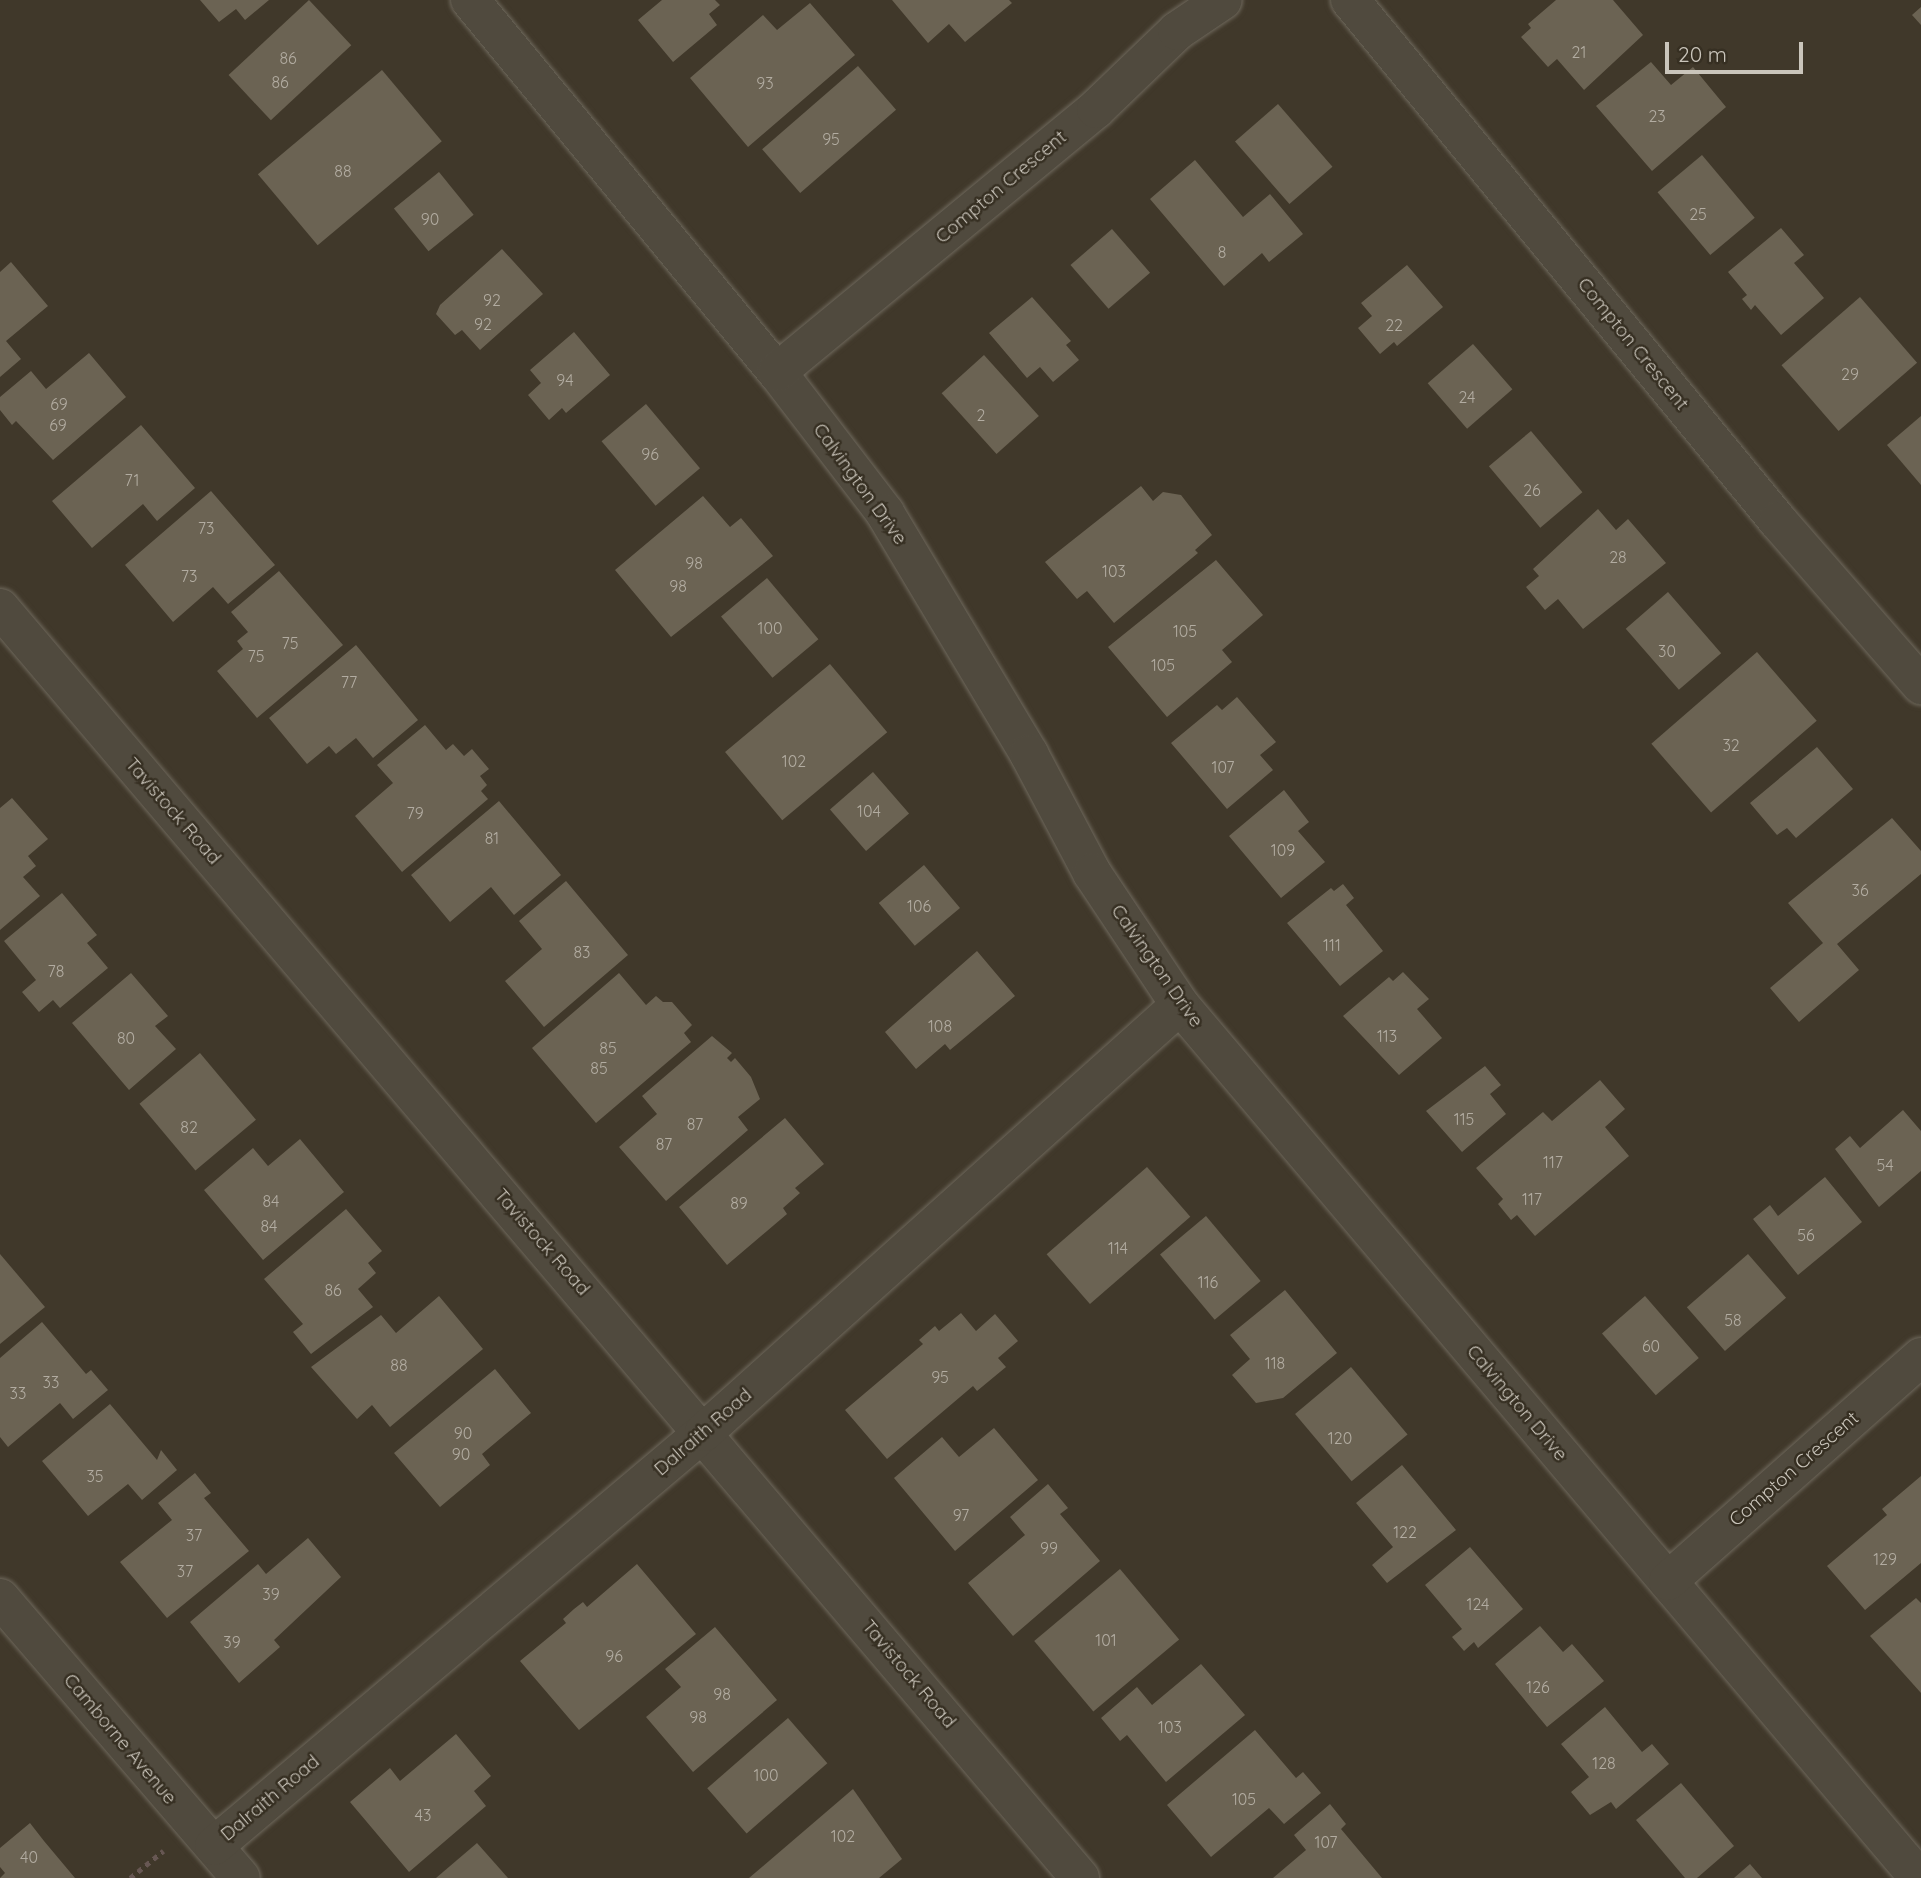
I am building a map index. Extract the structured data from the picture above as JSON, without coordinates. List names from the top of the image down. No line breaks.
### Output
{"streets":{"street":["Compton Crescent","Calvington Drive","Tavistock Road","Dalraith Road","Camborne Avenue"]},"crossings":[["Compton Crescent","Calvington Drive"],["Calvington Drive","Dalraith Road"],["Tavistock Road","Dalraith Road"],["Dalraith Road","Camborne Avenue"]],"house_numbers":["21","86","86","93","23","95","88","25","90","8","92","92","22","29","94","24","69","2","69","96","71","26","73","28","98","103","73","98","100","105","75","30","75","105","77","32","102","107","104","79","81","109","36","106","111","83","78","108","113","80","85","85","115","87","82","87","117","54","117","84","89","84","56","114","116","86","58","60","118","88","95","33","33","90","120","90","35","97","122","37","99","129","37","39","124","101","39","96","126","98","98","103","128","100","105","43","102","107","40"],"scale_bar":"20 m"}
